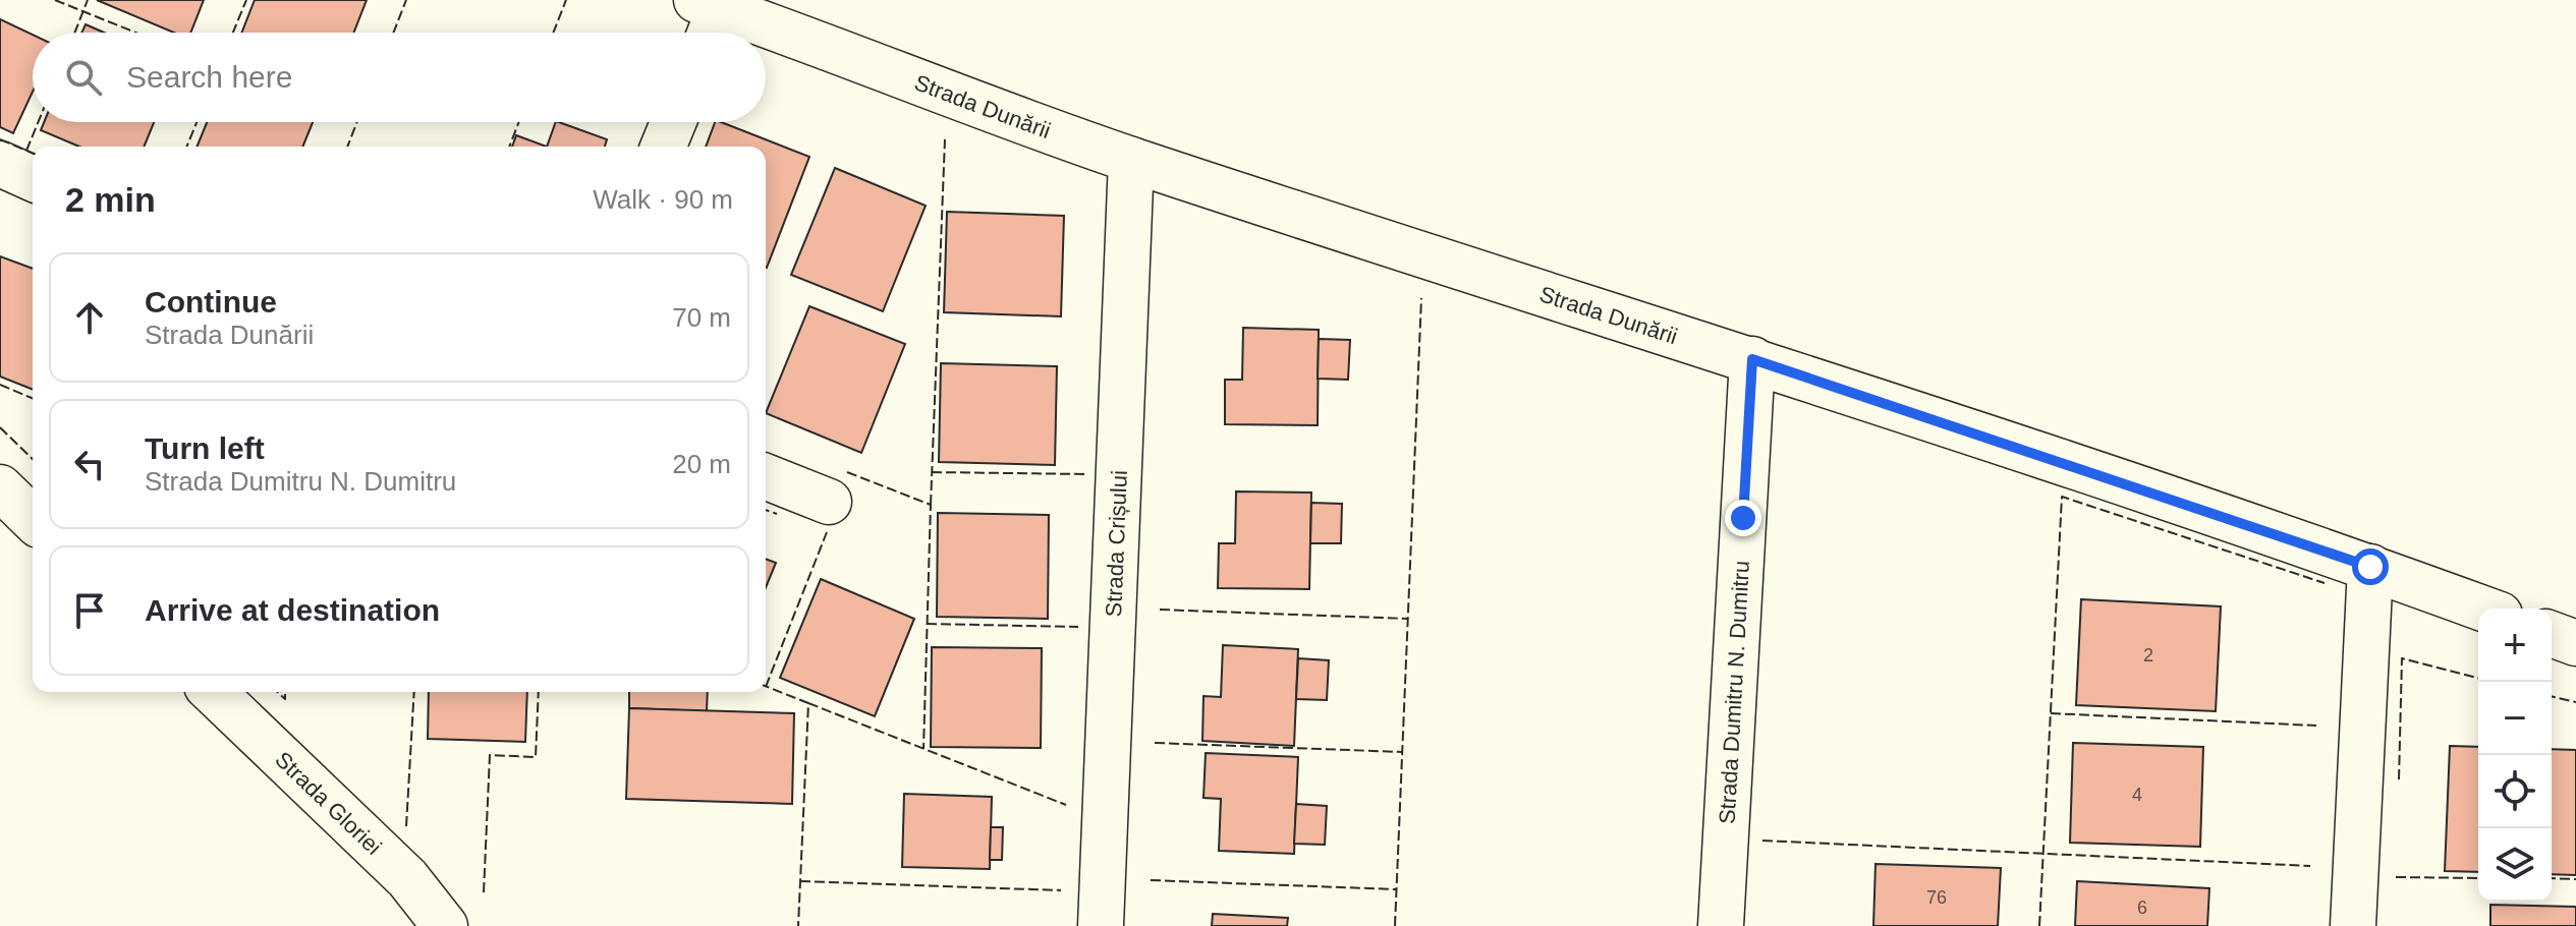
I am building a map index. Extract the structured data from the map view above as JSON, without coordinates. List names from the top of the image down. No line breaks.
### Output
{"streets":{"street":["Strada Dunării","Strada Crișului","Strada Dumitru N. Dumitru","Strada Gloriei"]},"crossings":[["Strada Dunării","Strada Crișului"],["Strada Dunării","Strada Dumitru N. Dumitru"]],"house_numbers":["2","4","76","6"],"page":{"search":"Search here","heading":["2 min","Walk · 90 m"],"list":[["Continue","Strada Dunării","70 m"],["Turn left","Strada Dumitru N. Dumitru","20 m"],"Arrive at destination"],"map_buttons":["+","−"]}}
